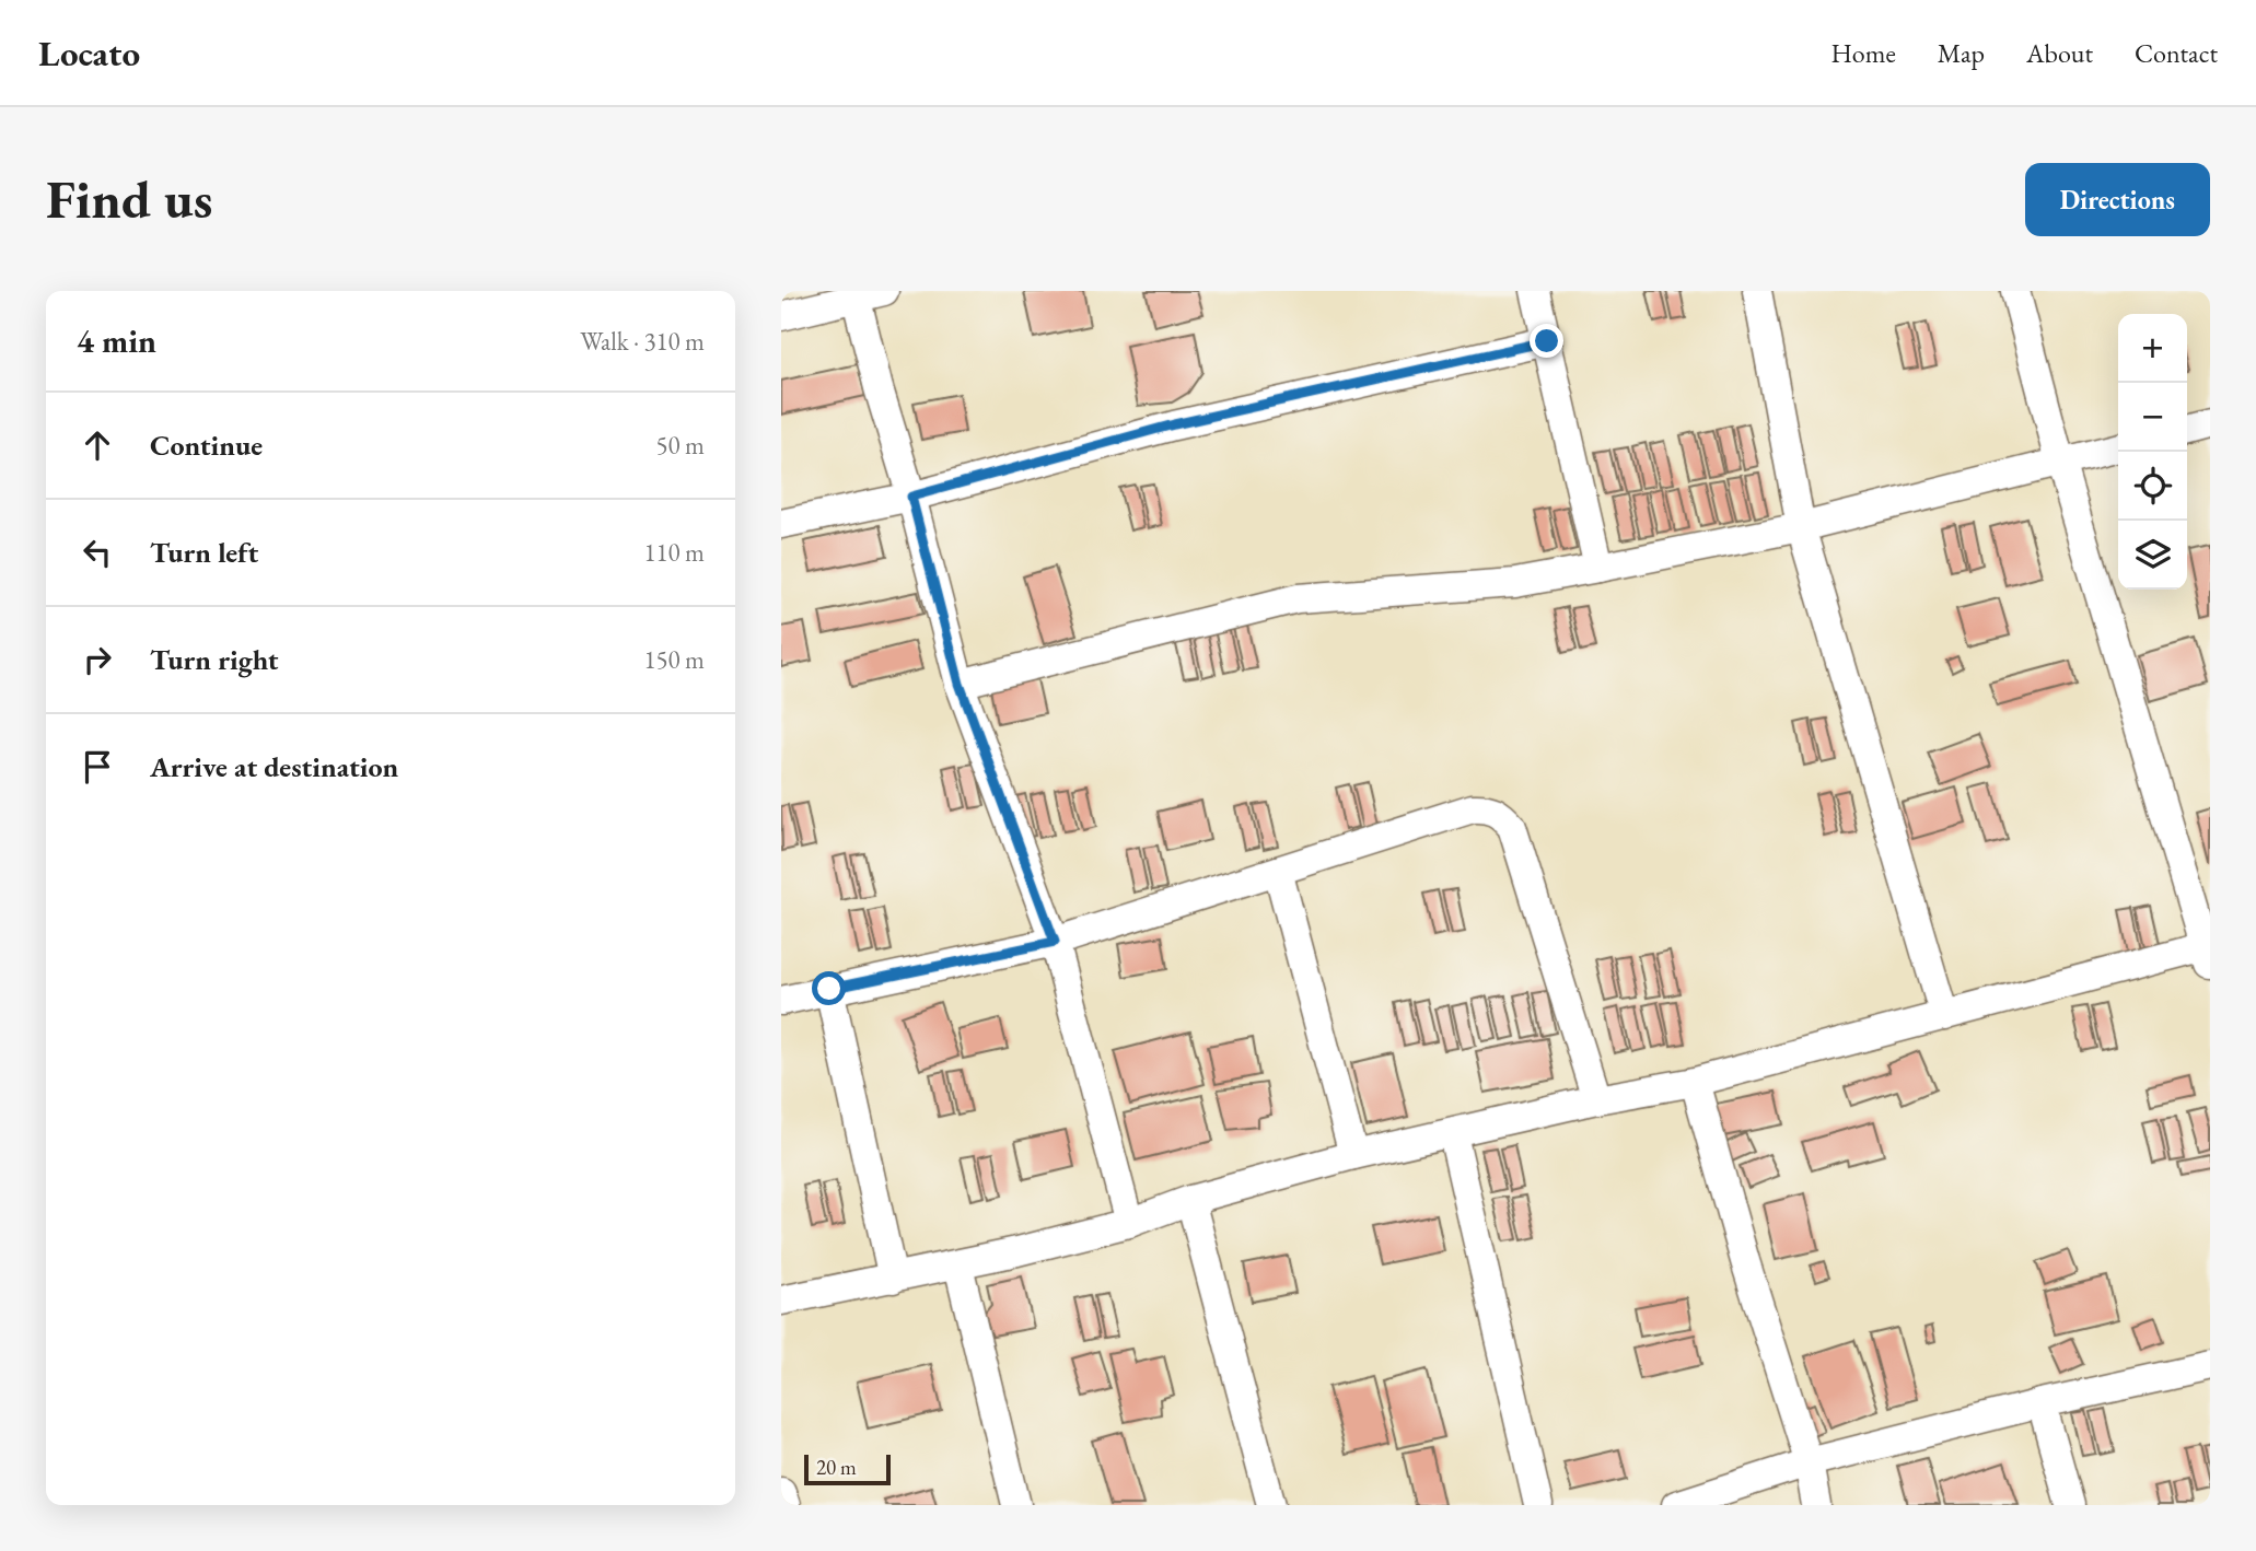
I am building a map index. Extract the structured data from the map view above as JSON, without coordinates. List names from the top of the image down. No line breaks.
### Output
{"scale_bar":"20 m","page":{"header":"Locato","nav":["Home","Map","About","Contact"],"buttons":"Directions","title":"Find us","heading":["4 min","Walk · 310 m"],"map_buttons":["+","−"],"list":[["Continue","50 m"],["Turn left","110 m"],["Turn right","150 m"],"Arrive at destination"],"scale":"20 m"}}
